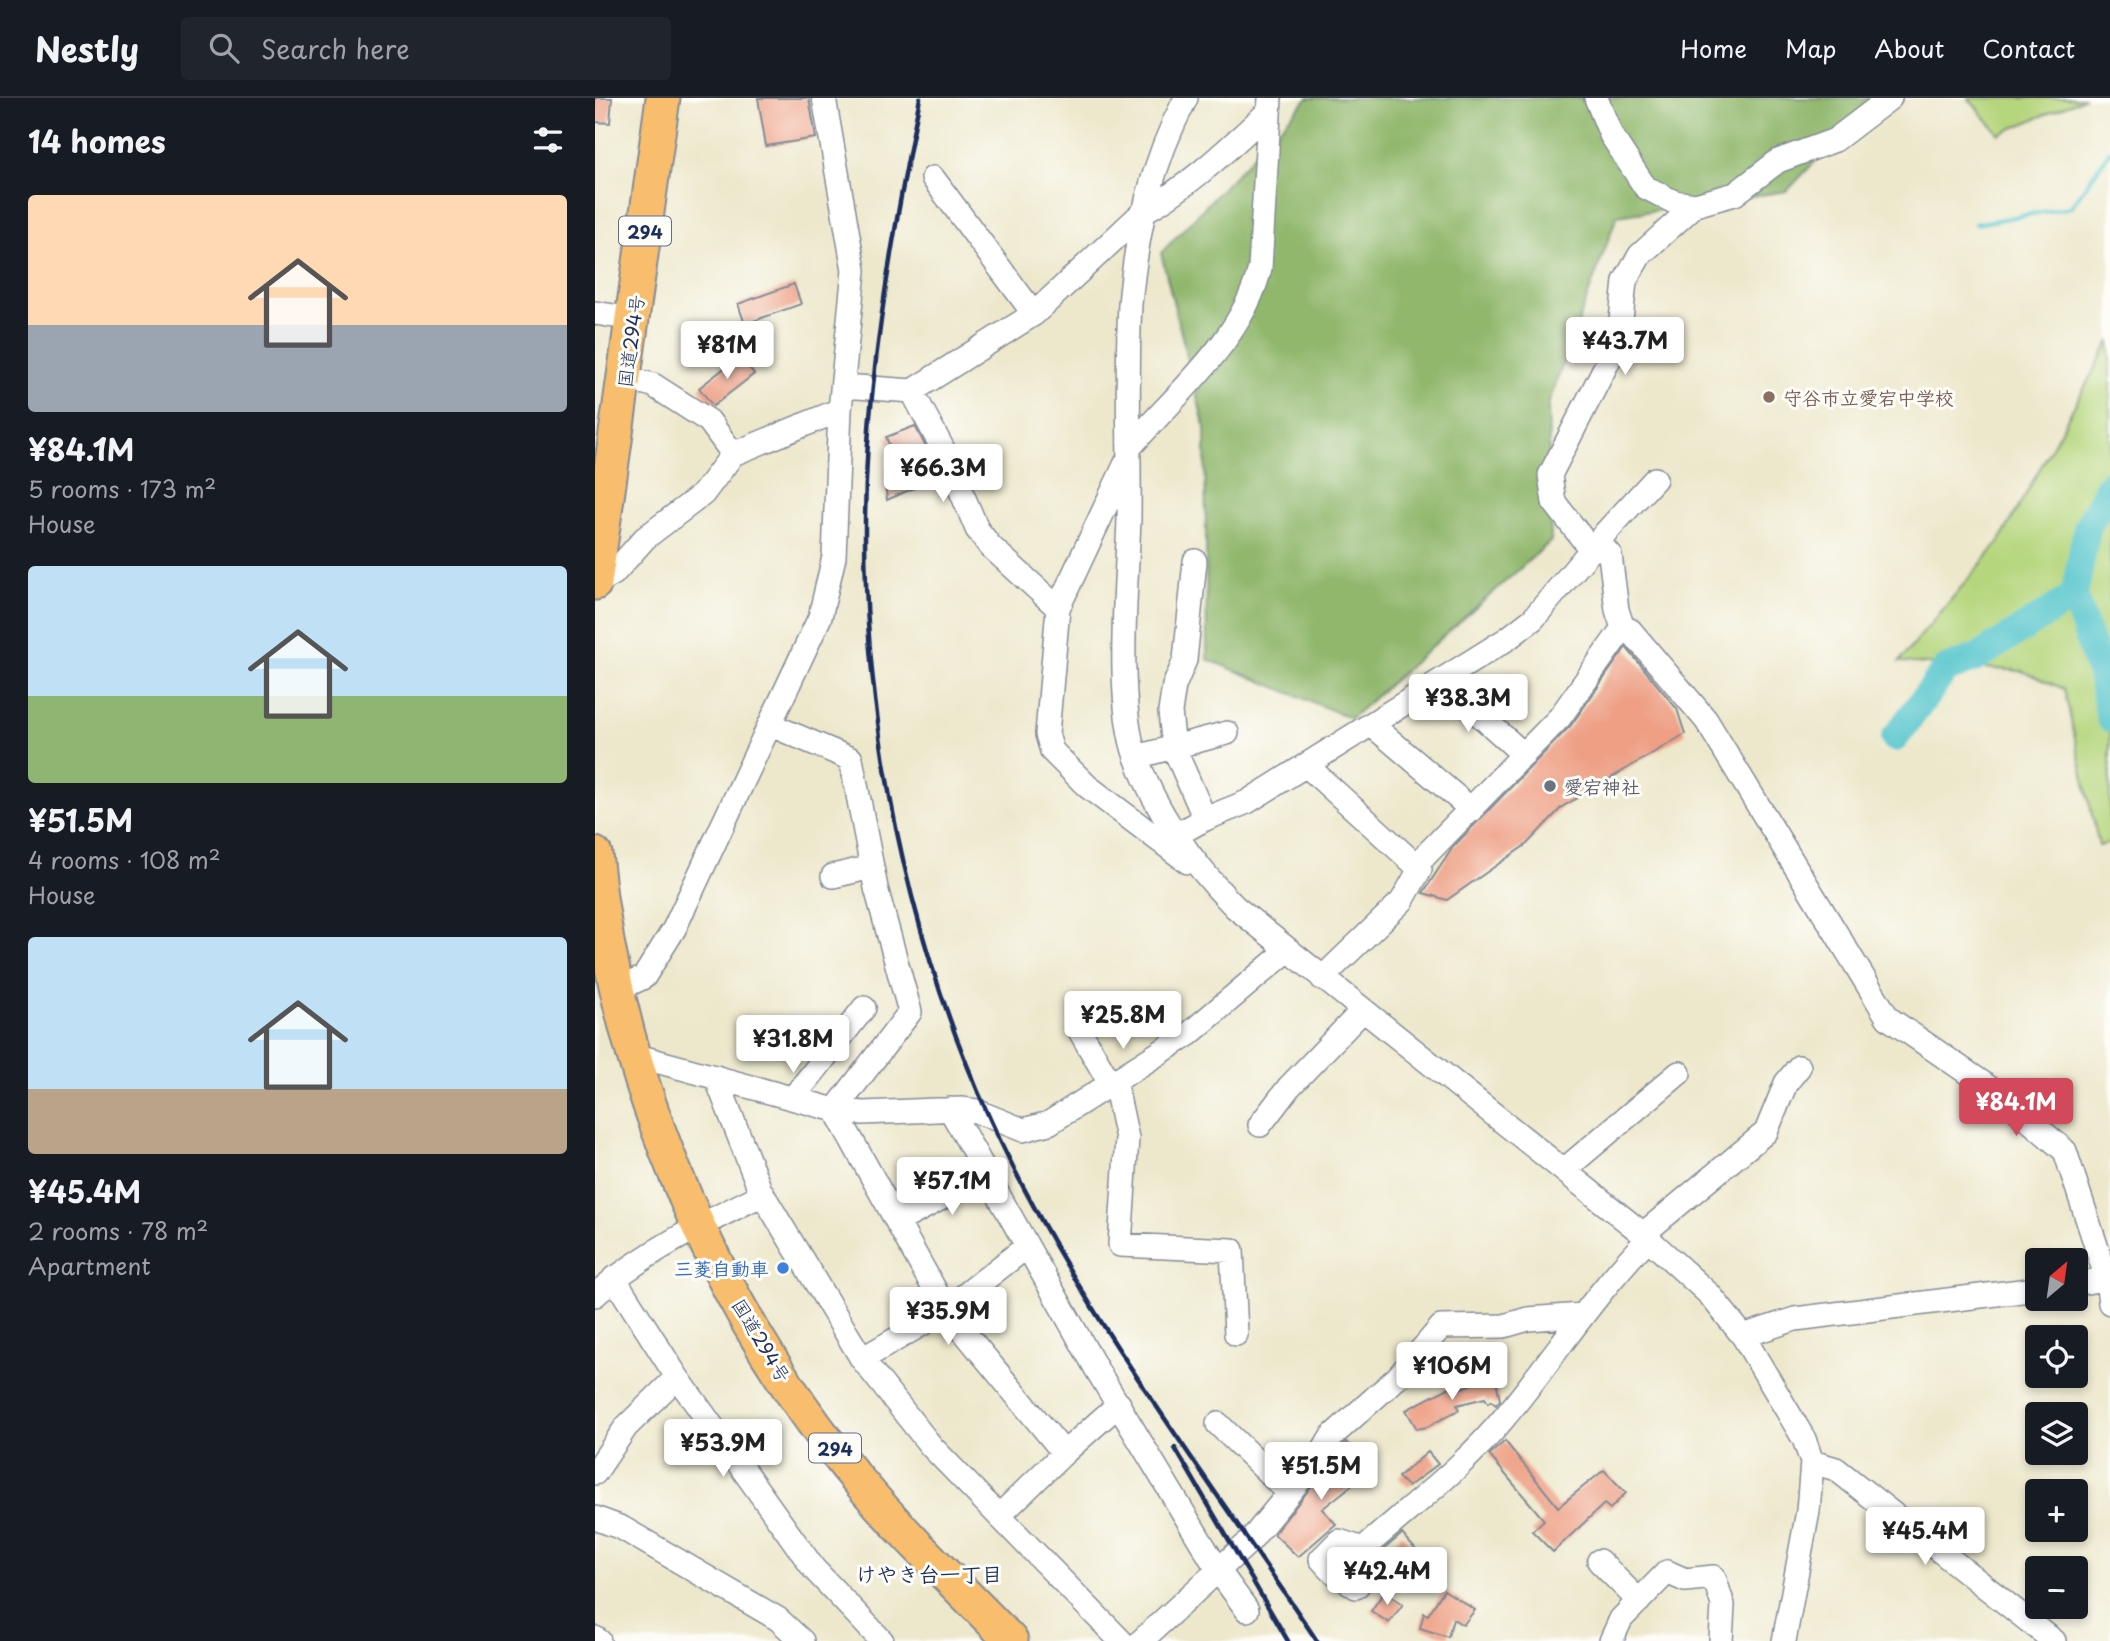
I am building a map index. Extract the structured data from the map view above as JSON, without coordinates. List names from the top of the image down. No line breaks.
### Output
{"streets":{"highway":["294","国道294号"]},"districts":["けやき台一丁目"],"places":["守谷市立愛宕中学校","愛宕神社","三菱自動車"],"north":"top right","page":{"header":"Nestly","search":"Search here","nav":["Home","Map","About","Contact"],"heading":"14 homes","list":[{"name":"¥84.1M","note":"5 rooms · 173 m² · House"},{"name":"¥51.5M","note":"4 rooms · 108 m² · House"},{"name":"¥45.4M","note":"2 rooms · 78 m² · Apartment"}],"price":["¥43.7M","¥81M","¥66.3M","¥38.3M","¥25.8M","¥31.8M","¥84.1M","¥57.1M","¥35.9M","¥106M","¥53.9M","¥51.5M","¥45.4M","¥42.4M"],"map_buttons":["+","−"]}}
